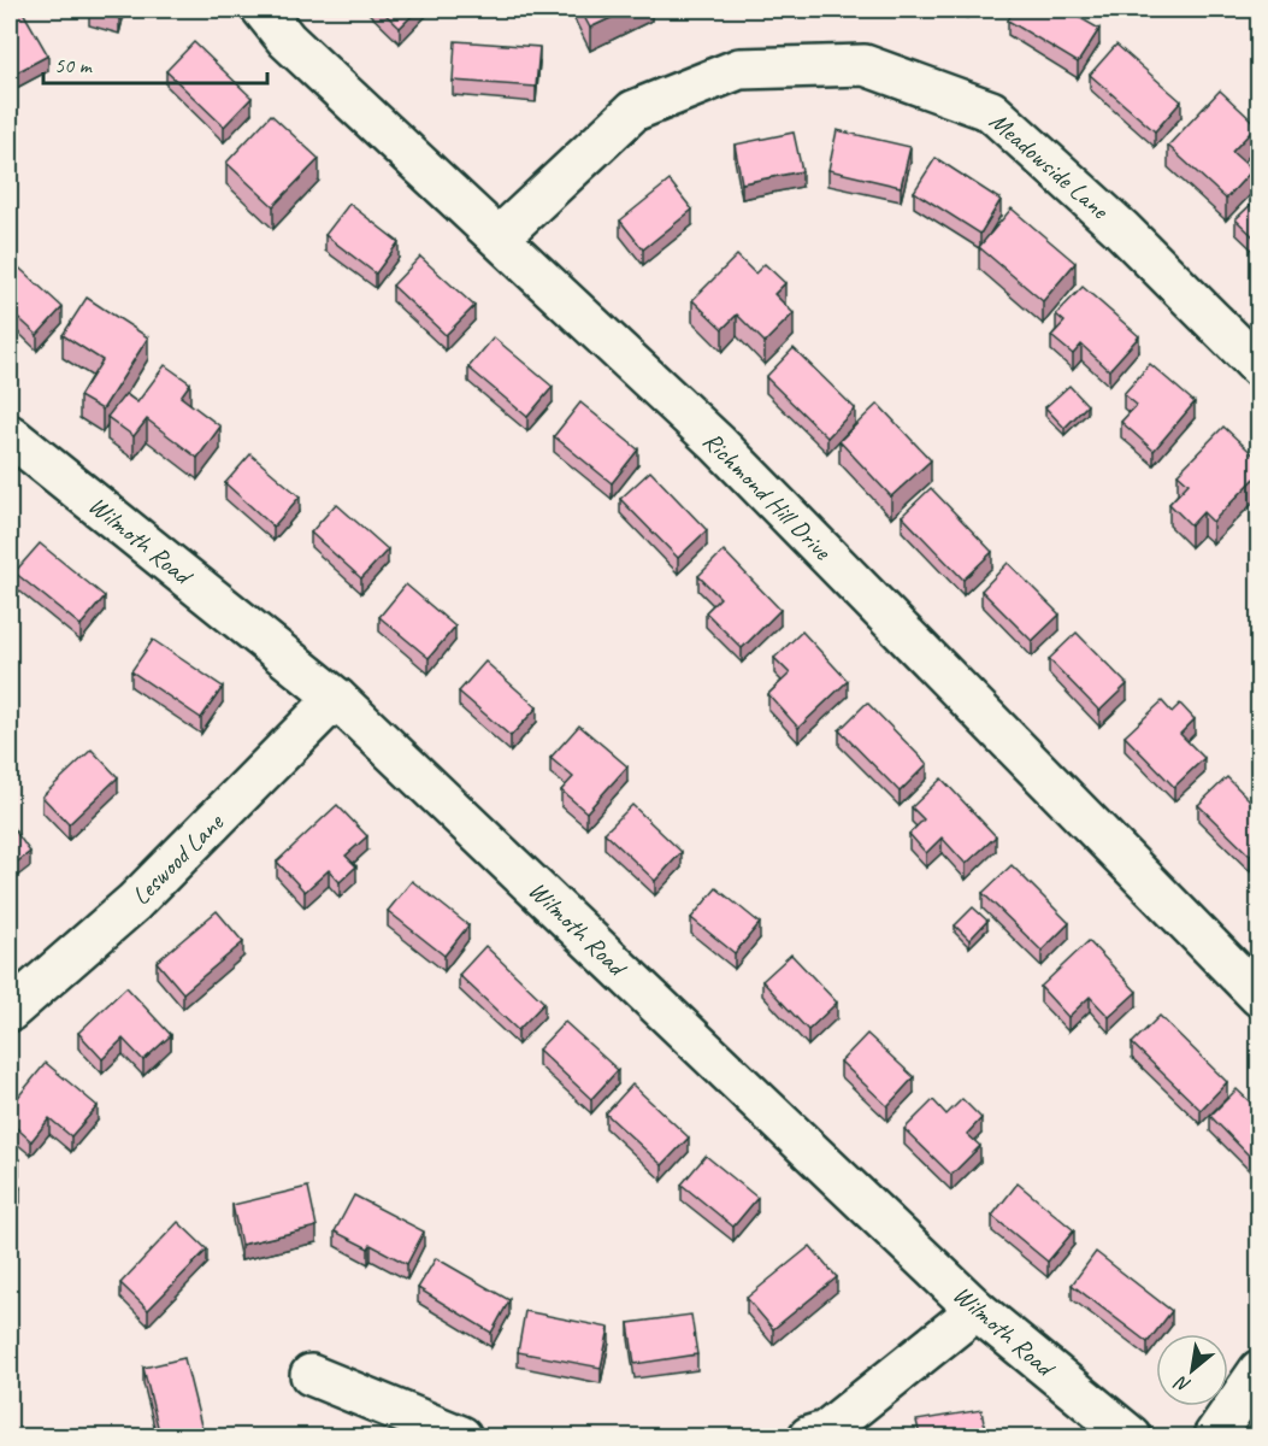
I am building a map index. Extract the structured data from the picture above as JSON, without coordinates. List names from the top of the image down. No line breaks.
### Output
{"streets":{"street":["Meadowside Lane","Richmond Hill Drive","Wilmoth Road","Leswood Lane"]},"crossings":[["Meadowside Lane","Richmond Hill Drive"],["Wilmoth Road","Leswood Lane"]],"scale_bar":"50 m","north":"bottom left"}
